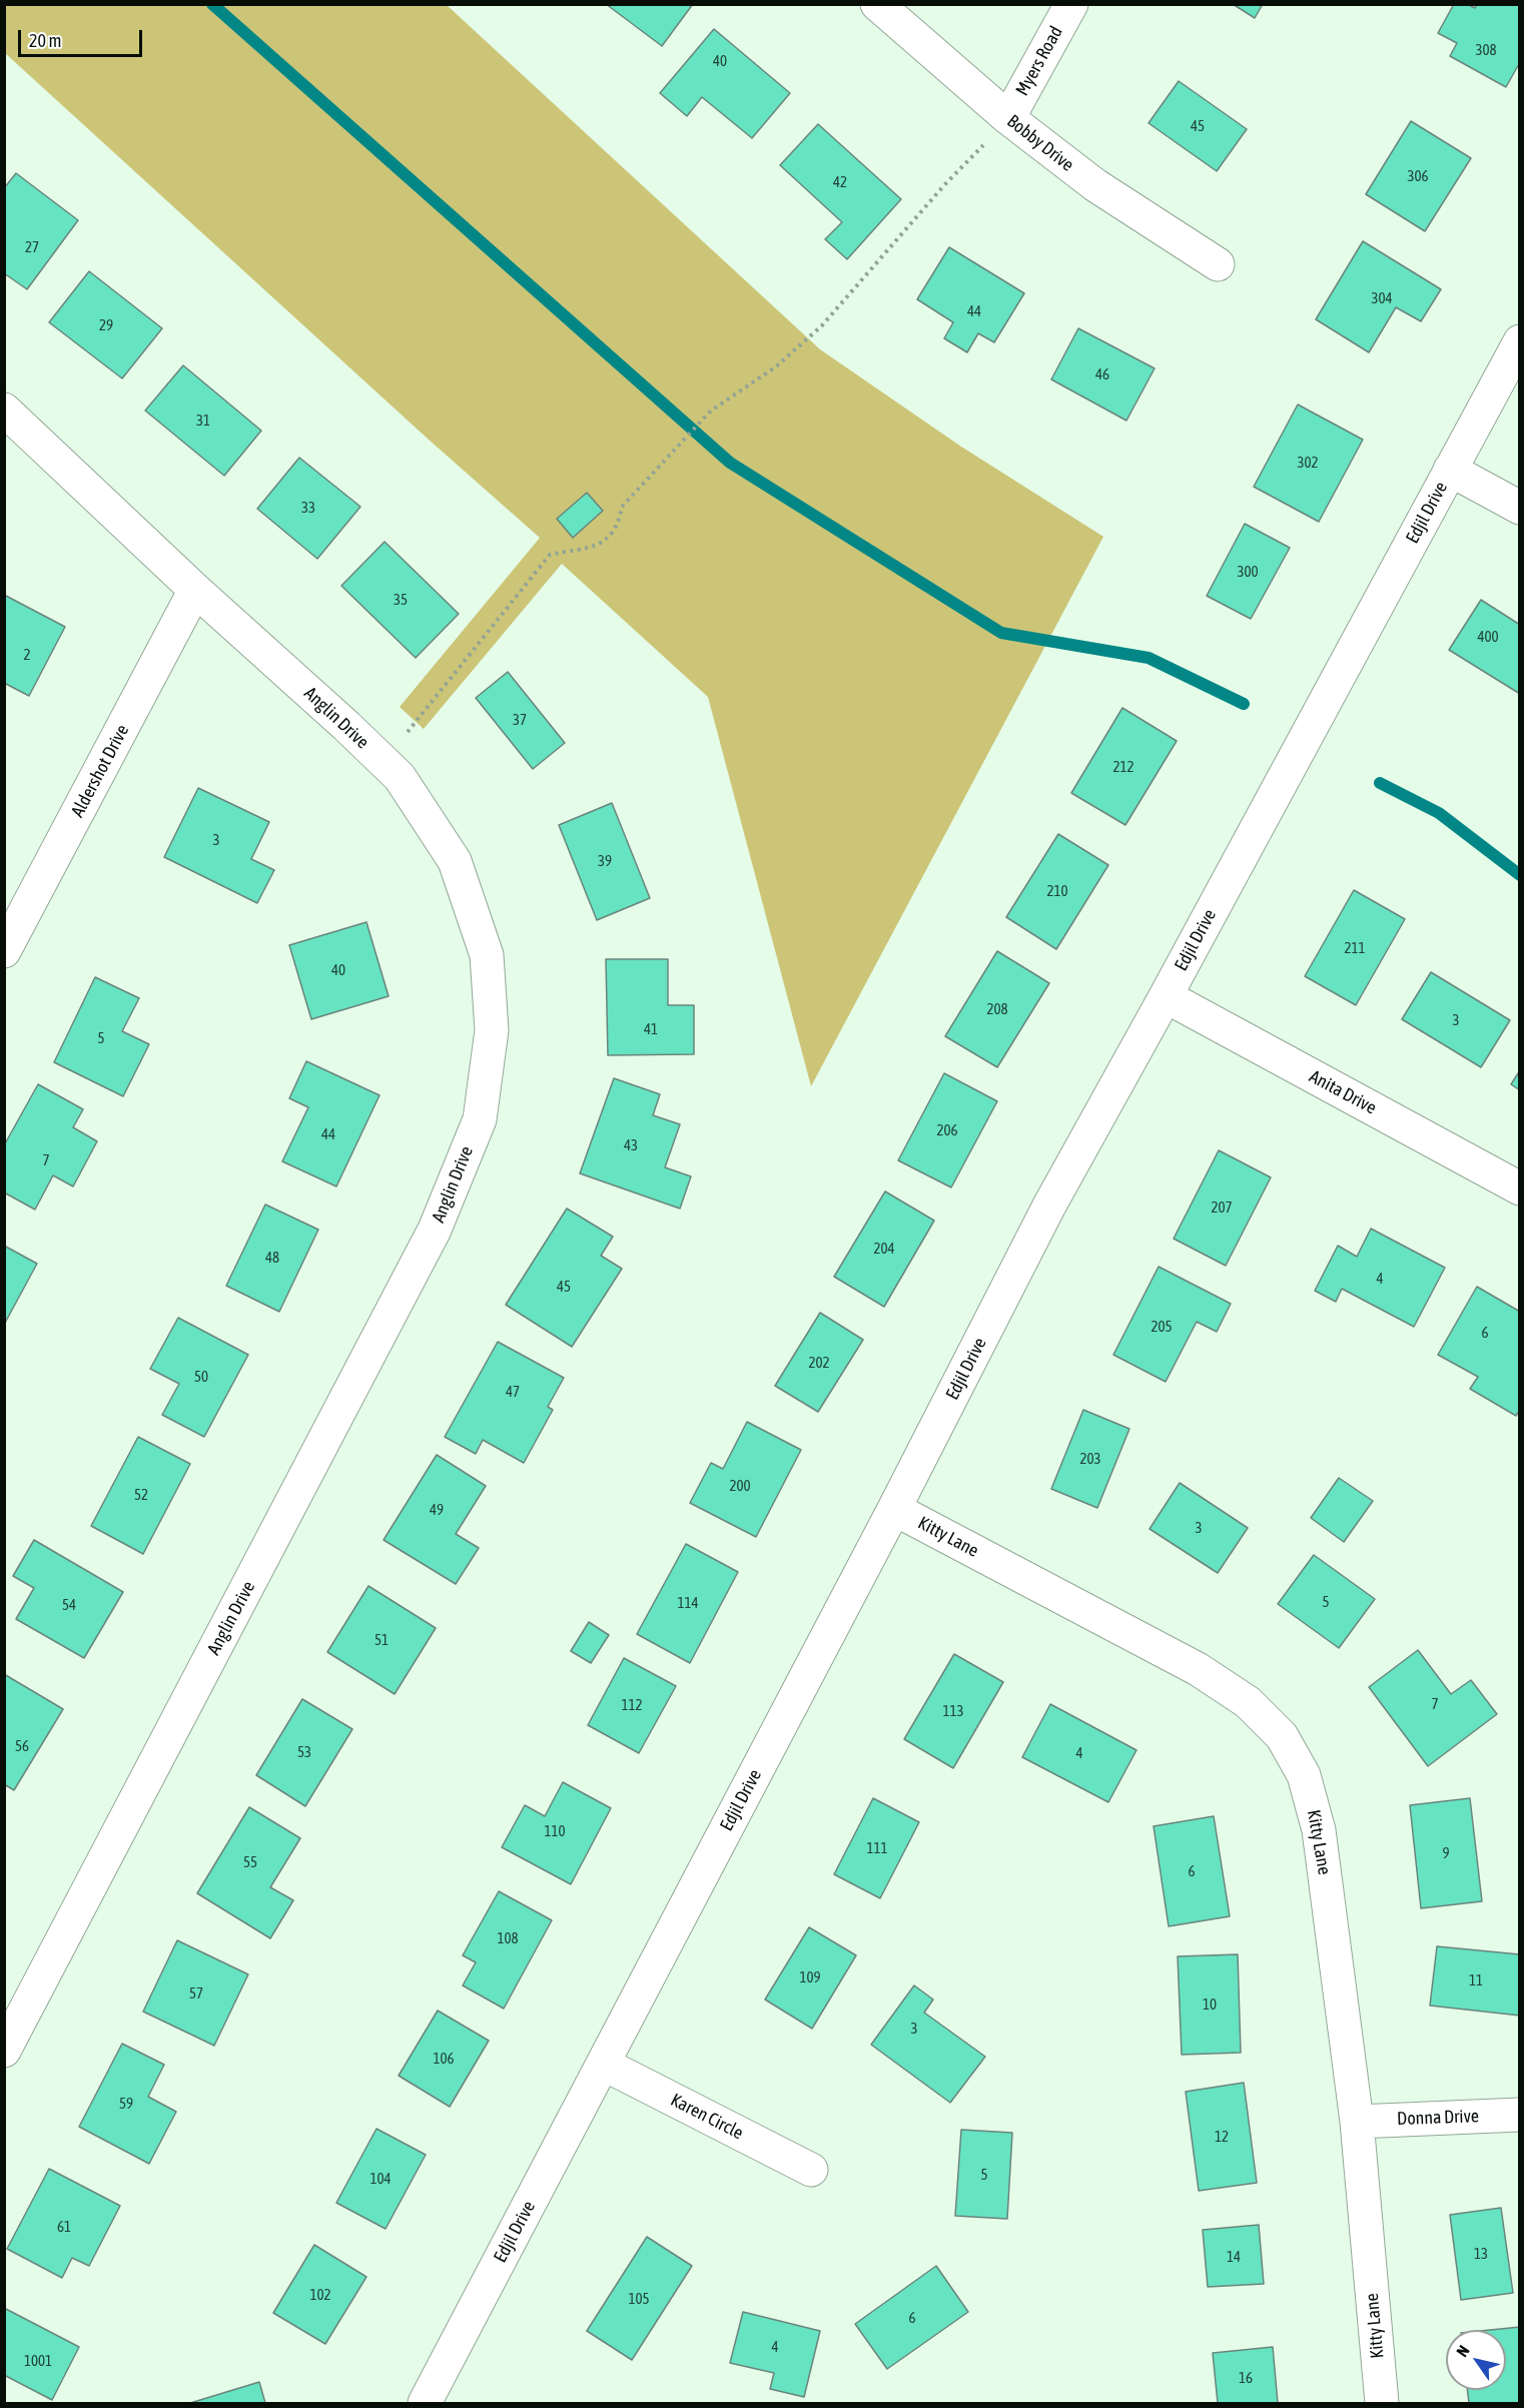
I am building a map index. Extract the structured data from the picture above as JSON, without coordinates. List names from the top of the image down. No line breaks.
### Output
{"streets":{"street":["Myers Road","Bobby Drive","Edjil Drive","Anglin Drive","Aldershot Drive","Anita Drive","Kitty Lane","Karen Circle","Donna Drive"]},"crossings":[["Myers Road","Bobby Drive"],["Edjil Drive","Anita Drive"],["Edjil Drive","Kitty Lane"],["Edjil Drive","Karen Circle"],["Anglin Drive","Aldershot Drive"],["Kitty Lane","Donna Drive"]],"house_numbers":["308","40","45","306","42","27","304","44","29","46","31","302","33","300","35","400","2","37","212","3","39","210","211","40","208","3","41","5","206","44","43","7","207","204","48","4","45","205","6","202","50","47","203","200","52","49","3","5","114","54","51","7","112","113","56","53","4","110","111","9","55","6","108","109","11","57","10","3","106","59","12","5","104","61","13","14","102","105","6","4","1001","16"],"scale_bar":"20 m","north":"top left"}
